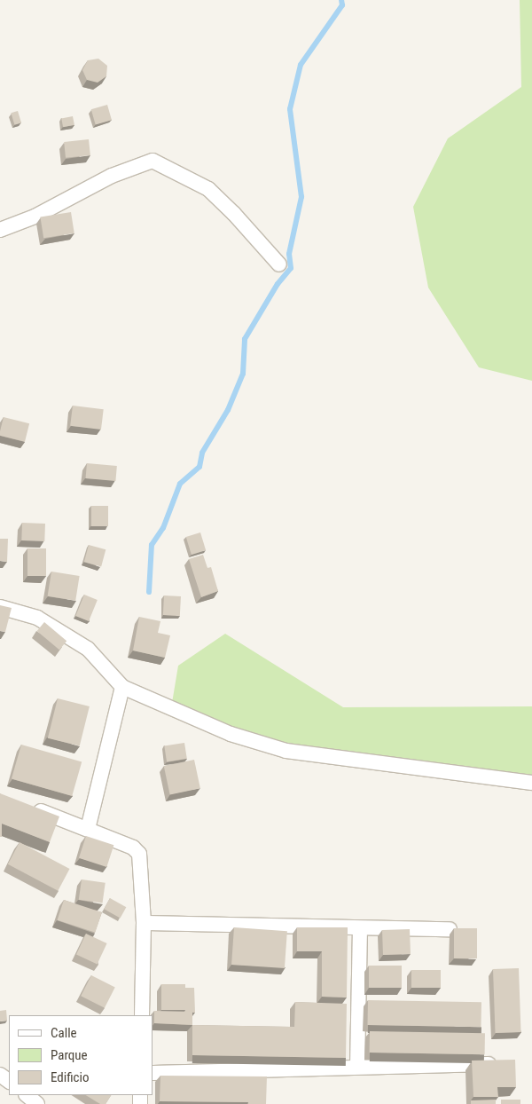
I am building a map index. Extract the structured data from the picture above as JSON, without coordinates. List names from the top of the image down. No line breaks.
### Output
{"legend":["Calle","Parque","Edificio"]}
